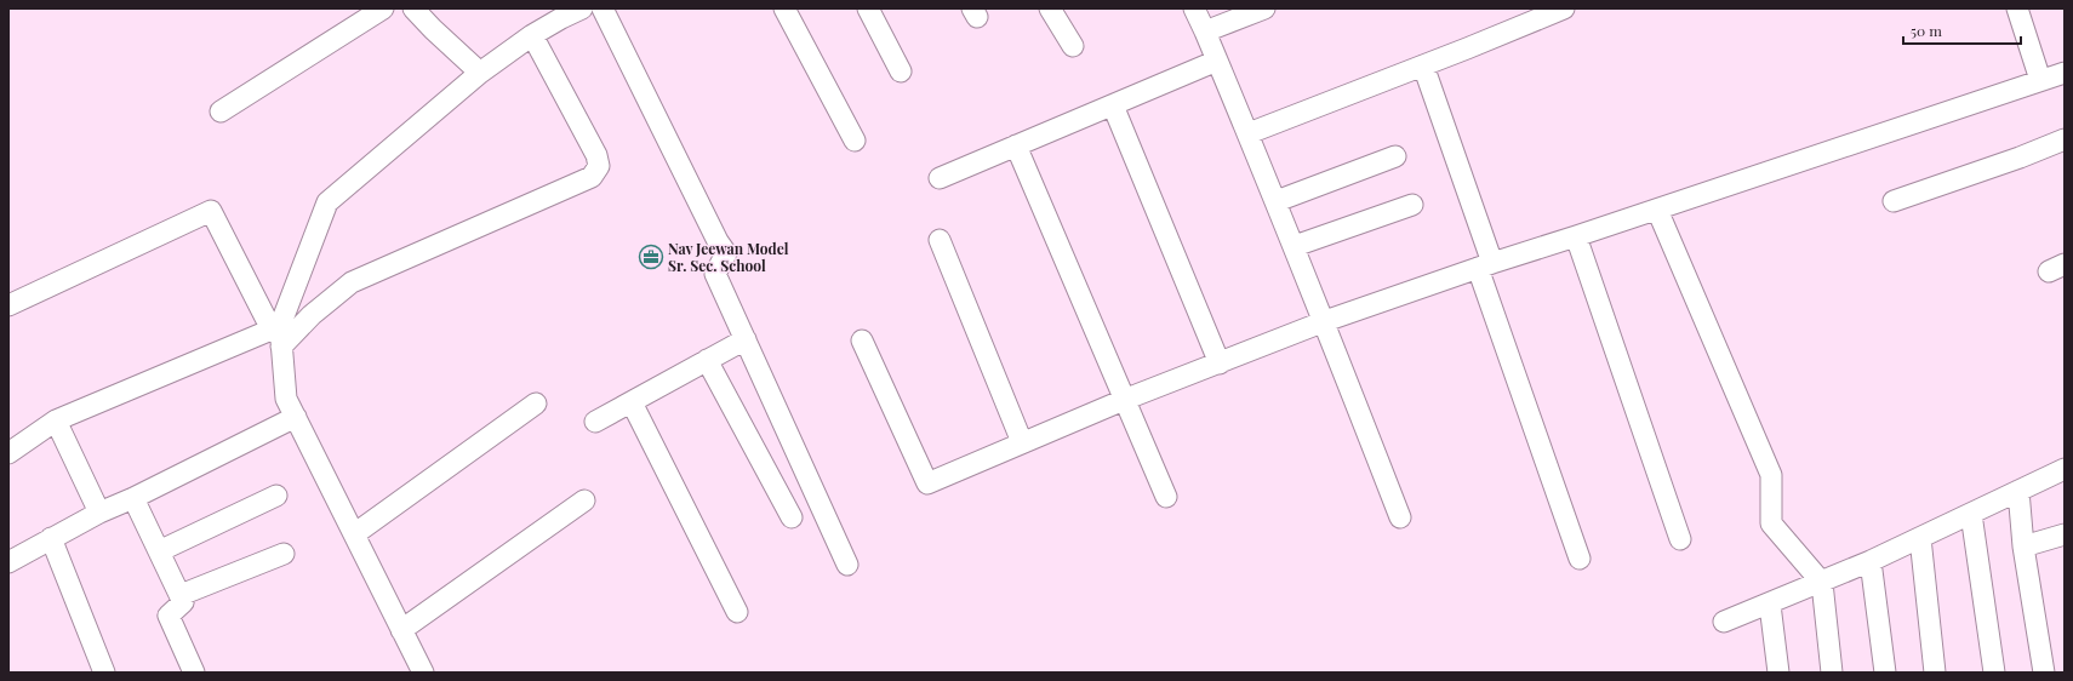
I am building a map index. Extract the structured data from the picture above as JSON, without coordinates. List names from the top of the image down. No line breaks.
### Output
{"places":{"office":["Nav Jeewan Model Sr. Sec. School"]},"scale_bar":"50 m"}
